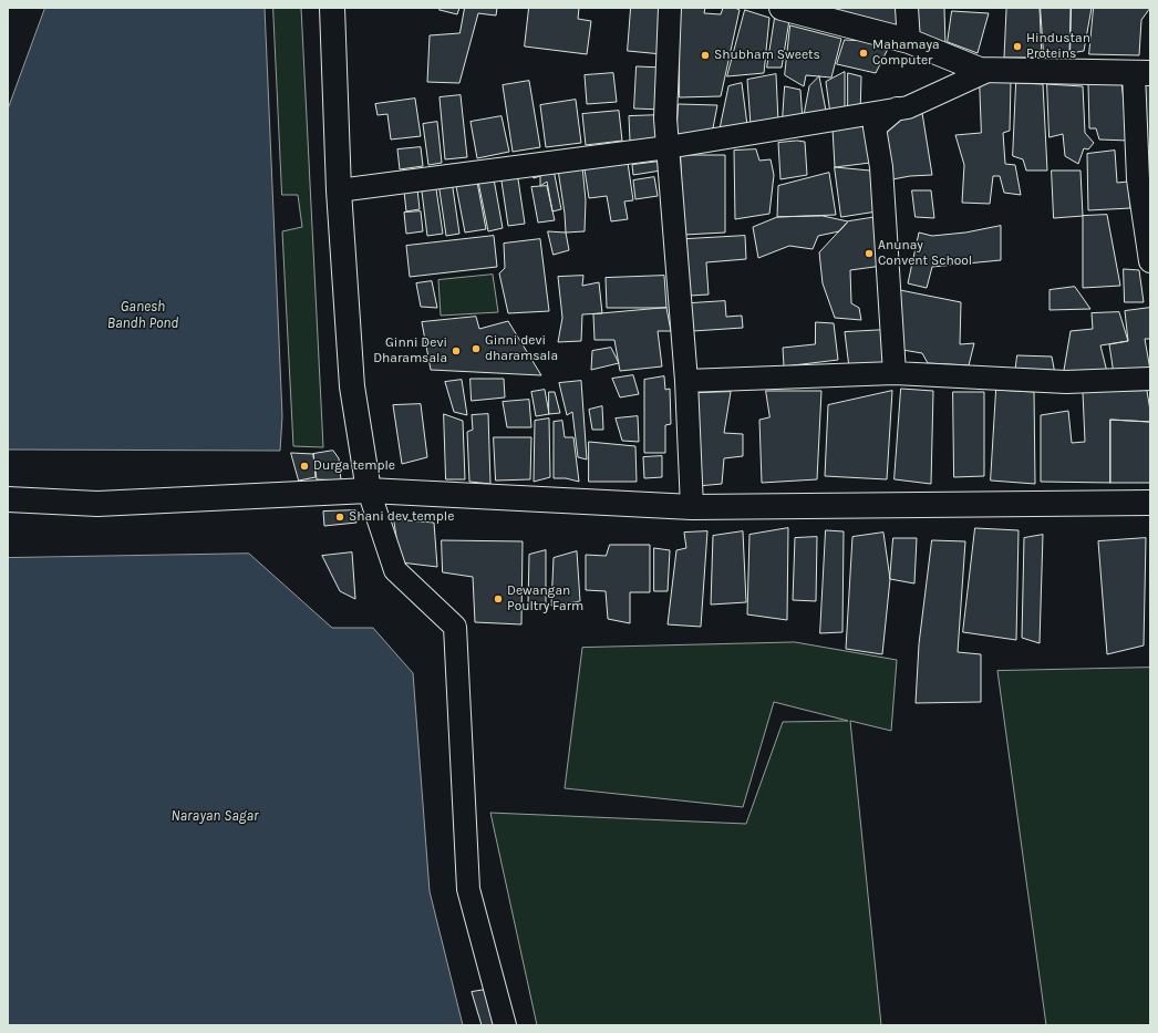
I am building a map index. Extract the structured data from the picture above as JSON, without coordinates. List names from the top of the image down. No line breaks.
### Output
{"water":["Ganesh Bandh Pond","Narayan Sagar"],"places":["Hindustan Proteins","Mahamaya Computer","Shubham Sweets","Anunay Convent School","Ginni devi dharamsala","Ginni Devi Dharamsala","Durga temple","Shani dev temple","Dewangan Poultry Farm"]}
